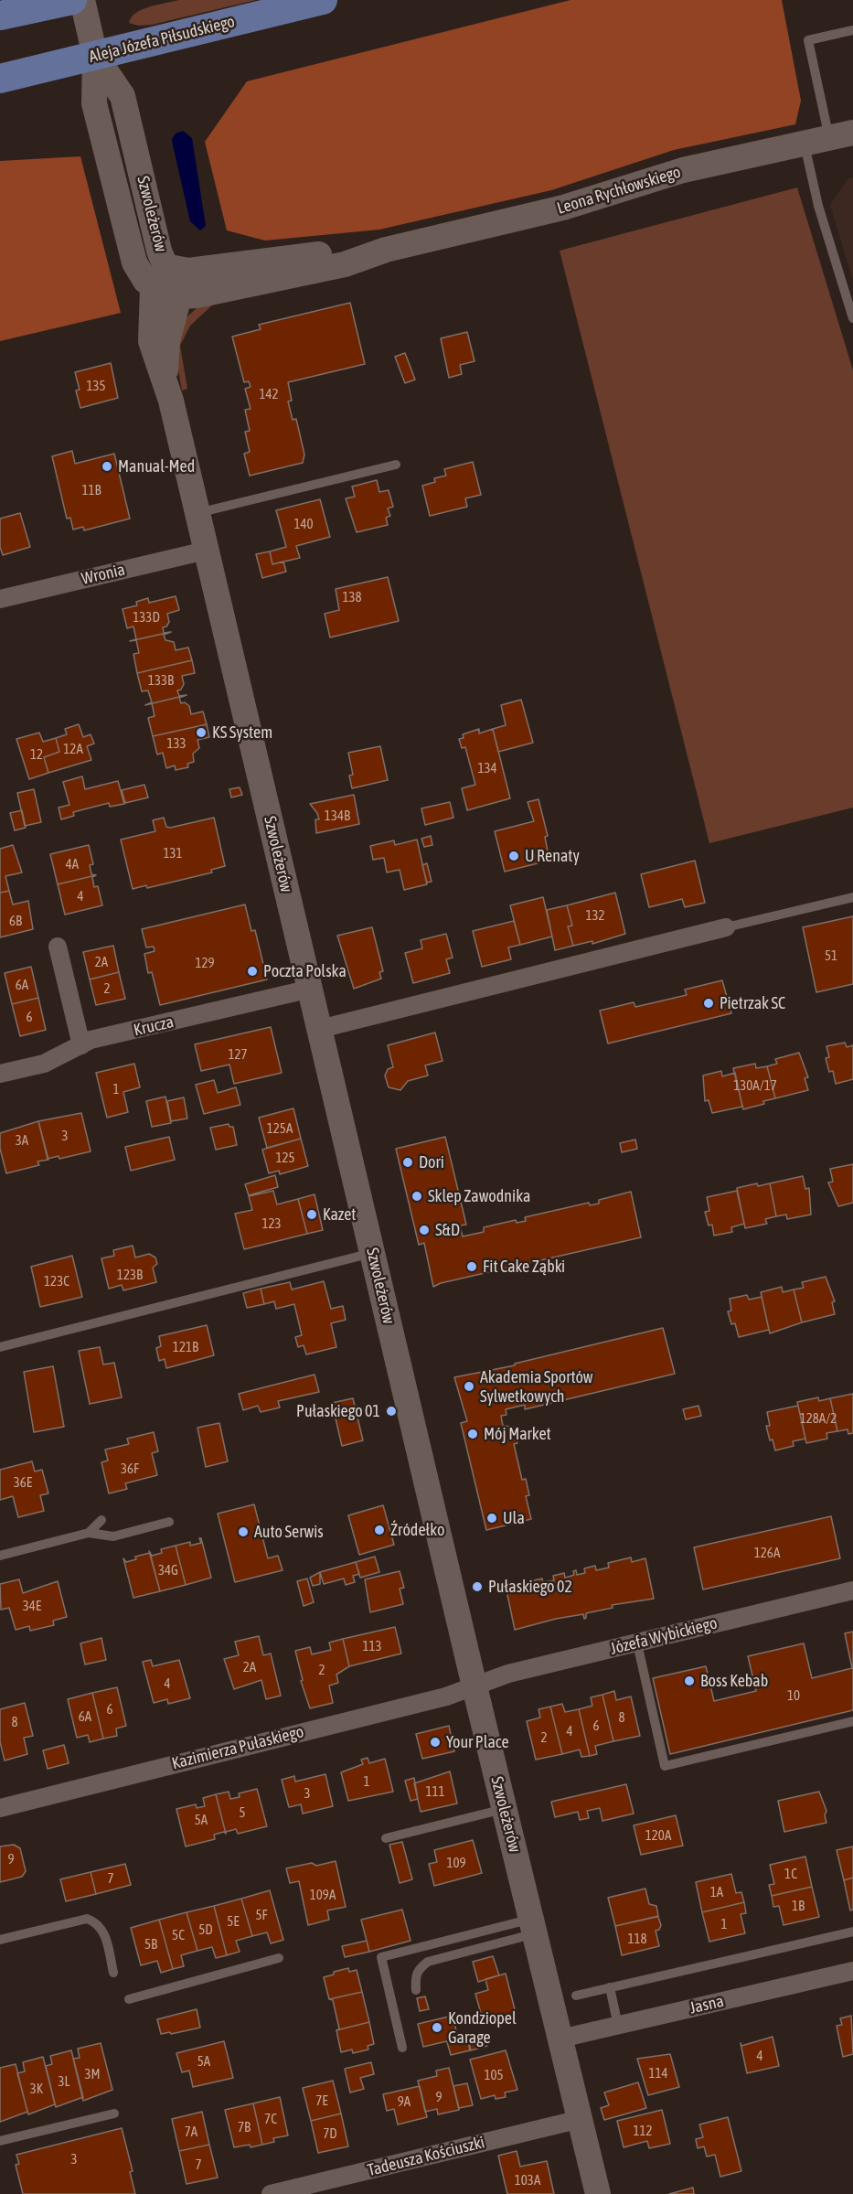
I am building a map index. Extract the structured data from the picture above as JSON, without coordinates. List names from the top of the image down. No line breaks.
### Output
{"streets":{"main road":["Aleja Józefa Piłsudskiego"],"street":["Leona Rychłowskiego","Szwoleżerów","Wronia","Krucza","Józefa Wybickiego","Kazimierza Pułaskiego","Jasna","Tadeusza Kościuszki"]},"crossings":[["Aleja Józefa Piłsudskiego","Szwoleżerów"],["Leona Rychłowskiego","Szwoleżerów"],["Szwoleżerów","Wronia"],["Szwoleżerów","Krucza"],["Szwoleżerów","Józefa Wybickiego"],["Szwoleżerów","Kazimierza Pułaskiego"],["Szwoleżerów","Jasna"],["Szwoleżerów","Tadeusza Kościuszki"],["Józefa Wybickiego","Kazimierza Pułaskiego"]],"places":["Manual-Med","KS System","U Renaty","Poczta Polska","Pietrzak SC","Dori","Sklep Zawodnika","Kazet","S&D","Fit Cake Ząbki","Akademia Sportów Sylwetkowych","Pułaskiego 01","Mój Market","Ula","Źródełko","Auto Serwis","Pułaskiego 02","Boss Kebab","Your Place","Kondziopel Garage"],"house_numbers":["135","142","11B","140","138","133D","133B","133","12A","12","134","134B","131","4A","4","132","6B","51","2A","129","6A","2","6","127","130A/17","1","125A","3","3A","125","123","123B","123C","121B","128A/2","36F","36E","126A","34G","34E","113","2A","2","4","10","6","6A","8","8","6","4","2","1","111","3","5","5A","120A","9","109","1C","7","1A","109A","1B","5F","5E","1","5D","5C","118","5B","4","5A","114","3M","105","3L","3K","9","7E","9A","7C","7B","112","7A","7D","3","7","103A"]}
